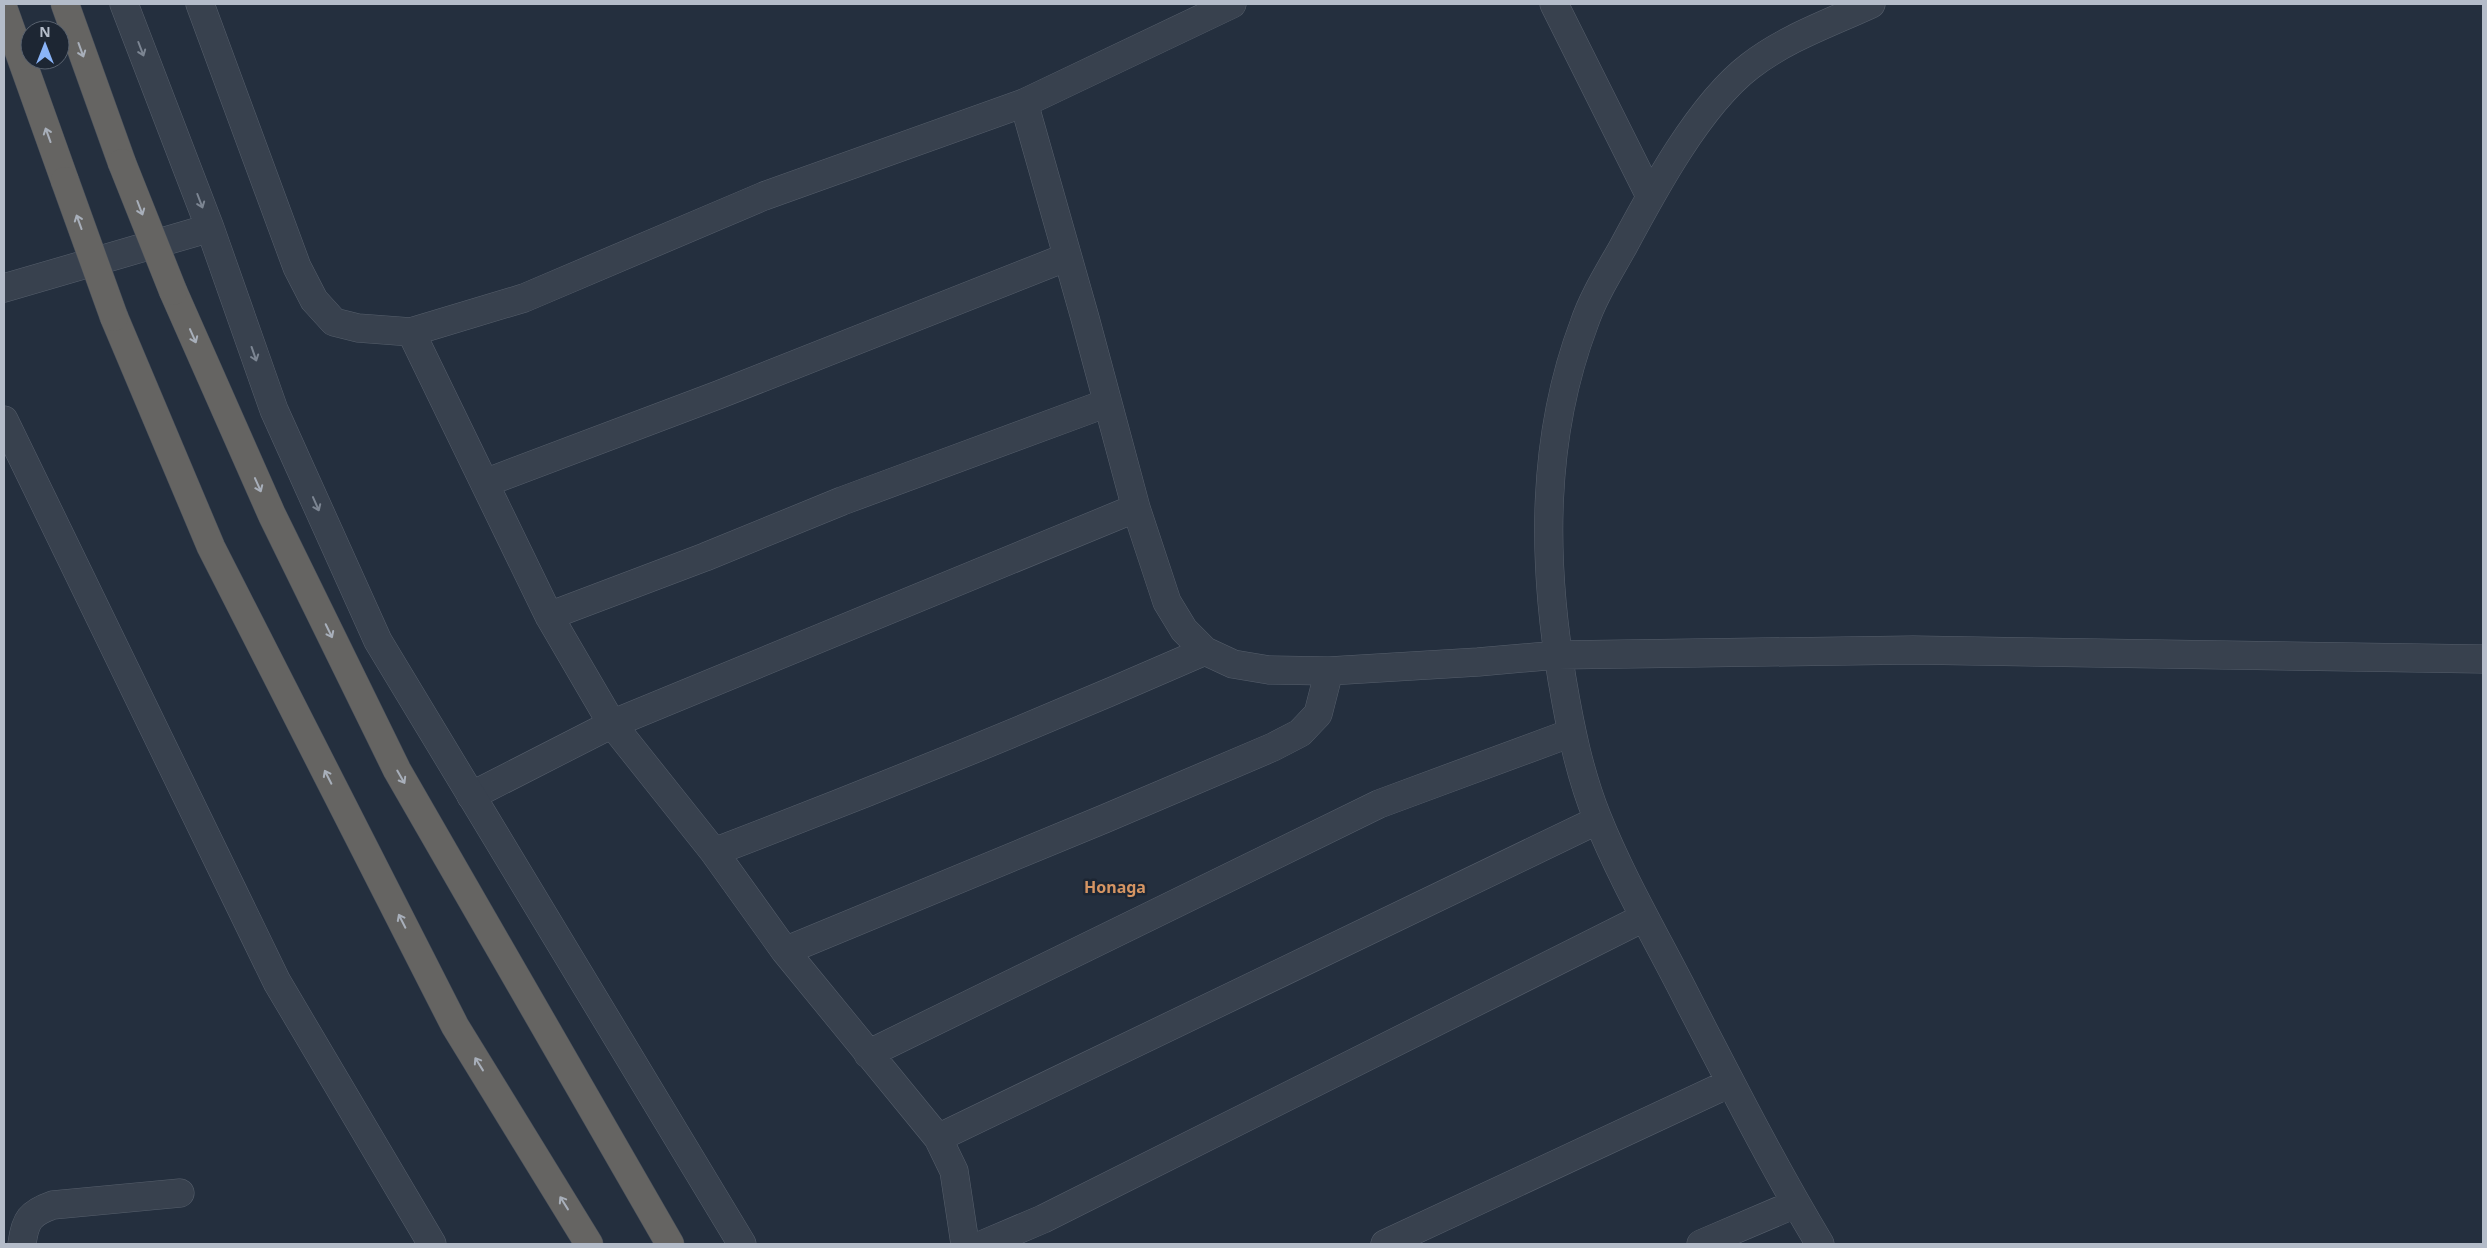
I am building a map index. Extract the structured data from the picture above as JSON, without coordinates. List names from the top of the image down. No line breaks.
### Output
{"districts":["Honaga"],"north":"top"}
